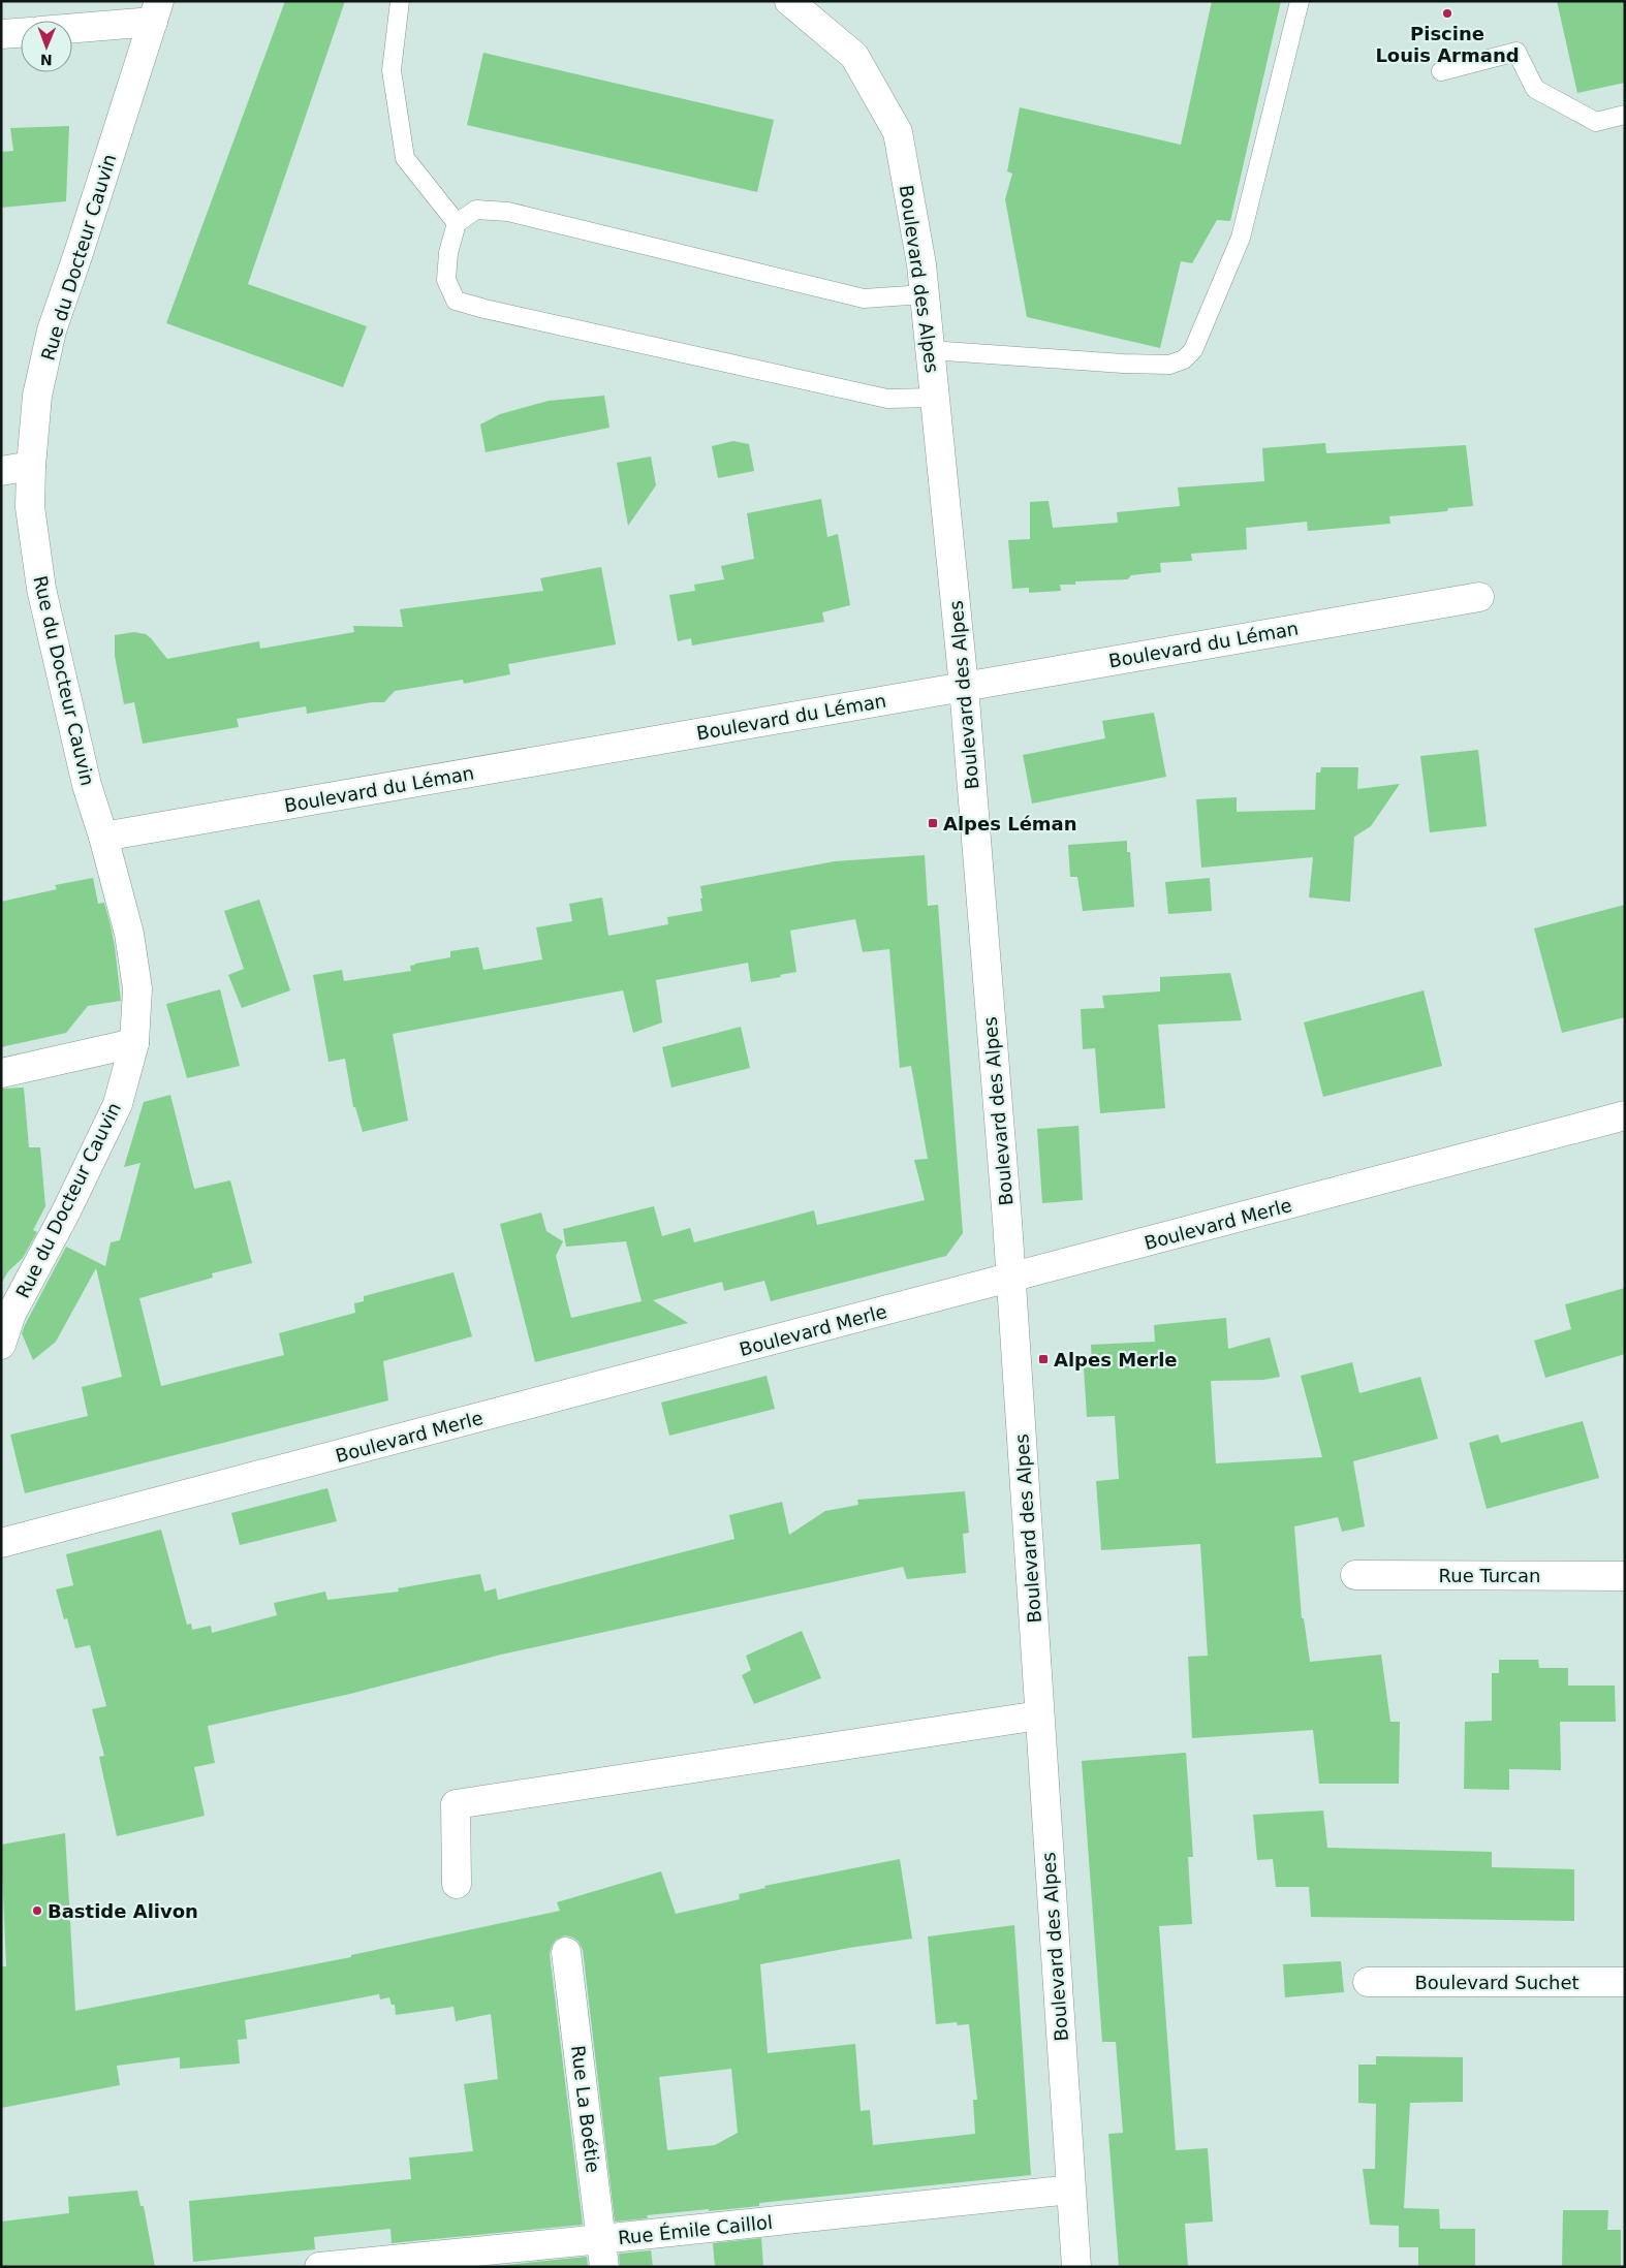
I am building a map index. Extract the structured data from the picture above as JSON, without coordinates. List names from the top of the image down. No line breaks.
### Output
{"streets":{"street":["Rue du Docteur Cauvin","Boulevard des Alpes","Boulevard du Léman","Boulevard Merle","Rue Turcan","Boulevard Suchet","Rue La Boétie","Rue Émile Caillol"]},"crossings":[["Rue du Docteur Cauvin","Boulevard du Léman"],["Boulevard des Alpes","Boulevard du Léman"],["Boulevard des Alpes","Boulevard Merle"],["Boulevard des Alpes","Rue Émile Caillol"],["Rue La Boétie","Rue Émile Caillol"]],"places":{"other":["Piscine Louis Armand","Bastide Alivon"],"transit":["Alpes Léman","Alpes Merle"]},"north":"bottom"}
